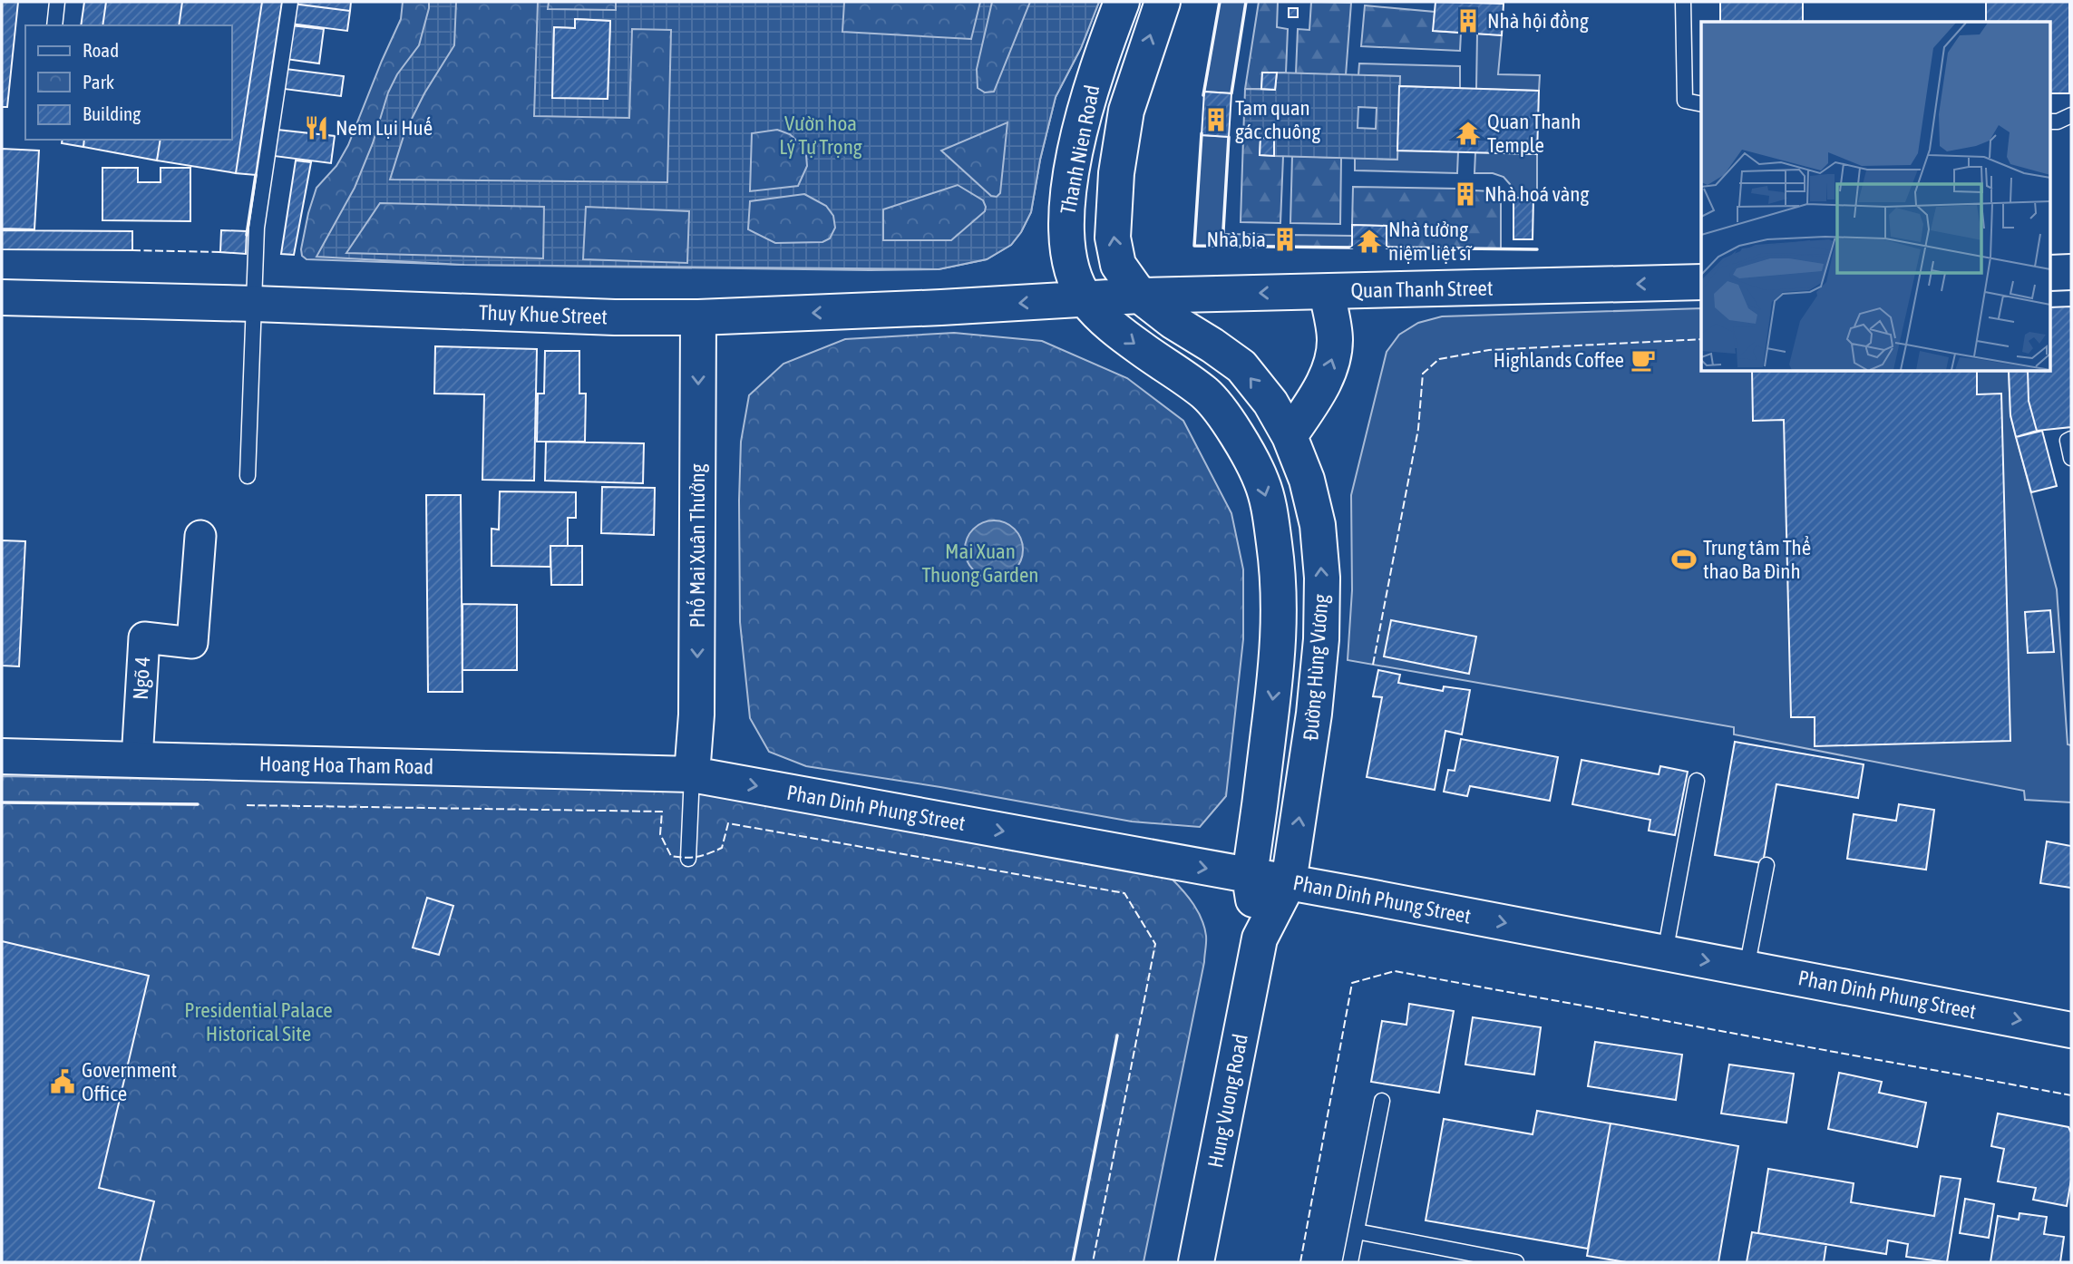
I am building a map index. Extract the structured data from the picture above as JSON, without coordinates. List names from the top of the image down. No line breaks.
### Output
{"streets":{"main road":["Thanh Nien Road","Quan Thanh Street","Thuy Khue Street","Phố Mai Xuân Thưởng","Đường Hùng Vương","Hoang Hoa Tham Road","Phan Dinh Phung Street","Hung Vuong Road"],"street":["Ngõ 4"]},"crossings":[["Thanh Nien Road","Quan Thanh Street"],["Thanh Nien Road","Thuy Khue Street"],["Thanh Nien Road","Đường Hùng Vương"],["Quan Thanh Street","Thuy Khue Street"],["Quan Thanh Street","Đường Hùng Vương"],["Thuy Khue Street","Phố Mai Xuân Thưởng"],["Thuy Khue Street","Đường Hùng Vương"],["Phố Mai Xuân Thưởng","Hoang Hoa Tham Road"],["Phố Mai Xuân Thưởng","Phan Dinh Phung Street"],["Đường Hùng Vương","Phan Dinh Phung Street"],["Đường Hùng Vương","Hung Vuong Road"],["Ngõ 4","Hoang Hoa Tham Road"],["Hoang Hoa Tham Road","Phan Dinh Phung Street"],["Phan Dinh Phung Street","Hung Vuong Road"]],"one_way":["Quan Thanh Street","Thuy Khue Street","Phố Mai Xuân Thưởng","Phan Dinh Phung Street"],"parks":["Vườn hoa Lý Tự Trọng","Mai Xuan Thuong Garden","Presidential Palace Historical Site"],"places":{"building":["Nhà hội đồng","Tam quan gác chuông","Nhà hoá vàng","Nhà bia"],"restaurant":["Nem Lụi Huế"],"temple":["Quan Thanh Temple","Nhà tưởng niệm liệt sĩ"],"cafe":["Highlands Coffee"],"sports":["Trung tâm Thể thao Ba Đình"],"public building":["Government Office"]},"legend":["Road","Park","Building"]}
